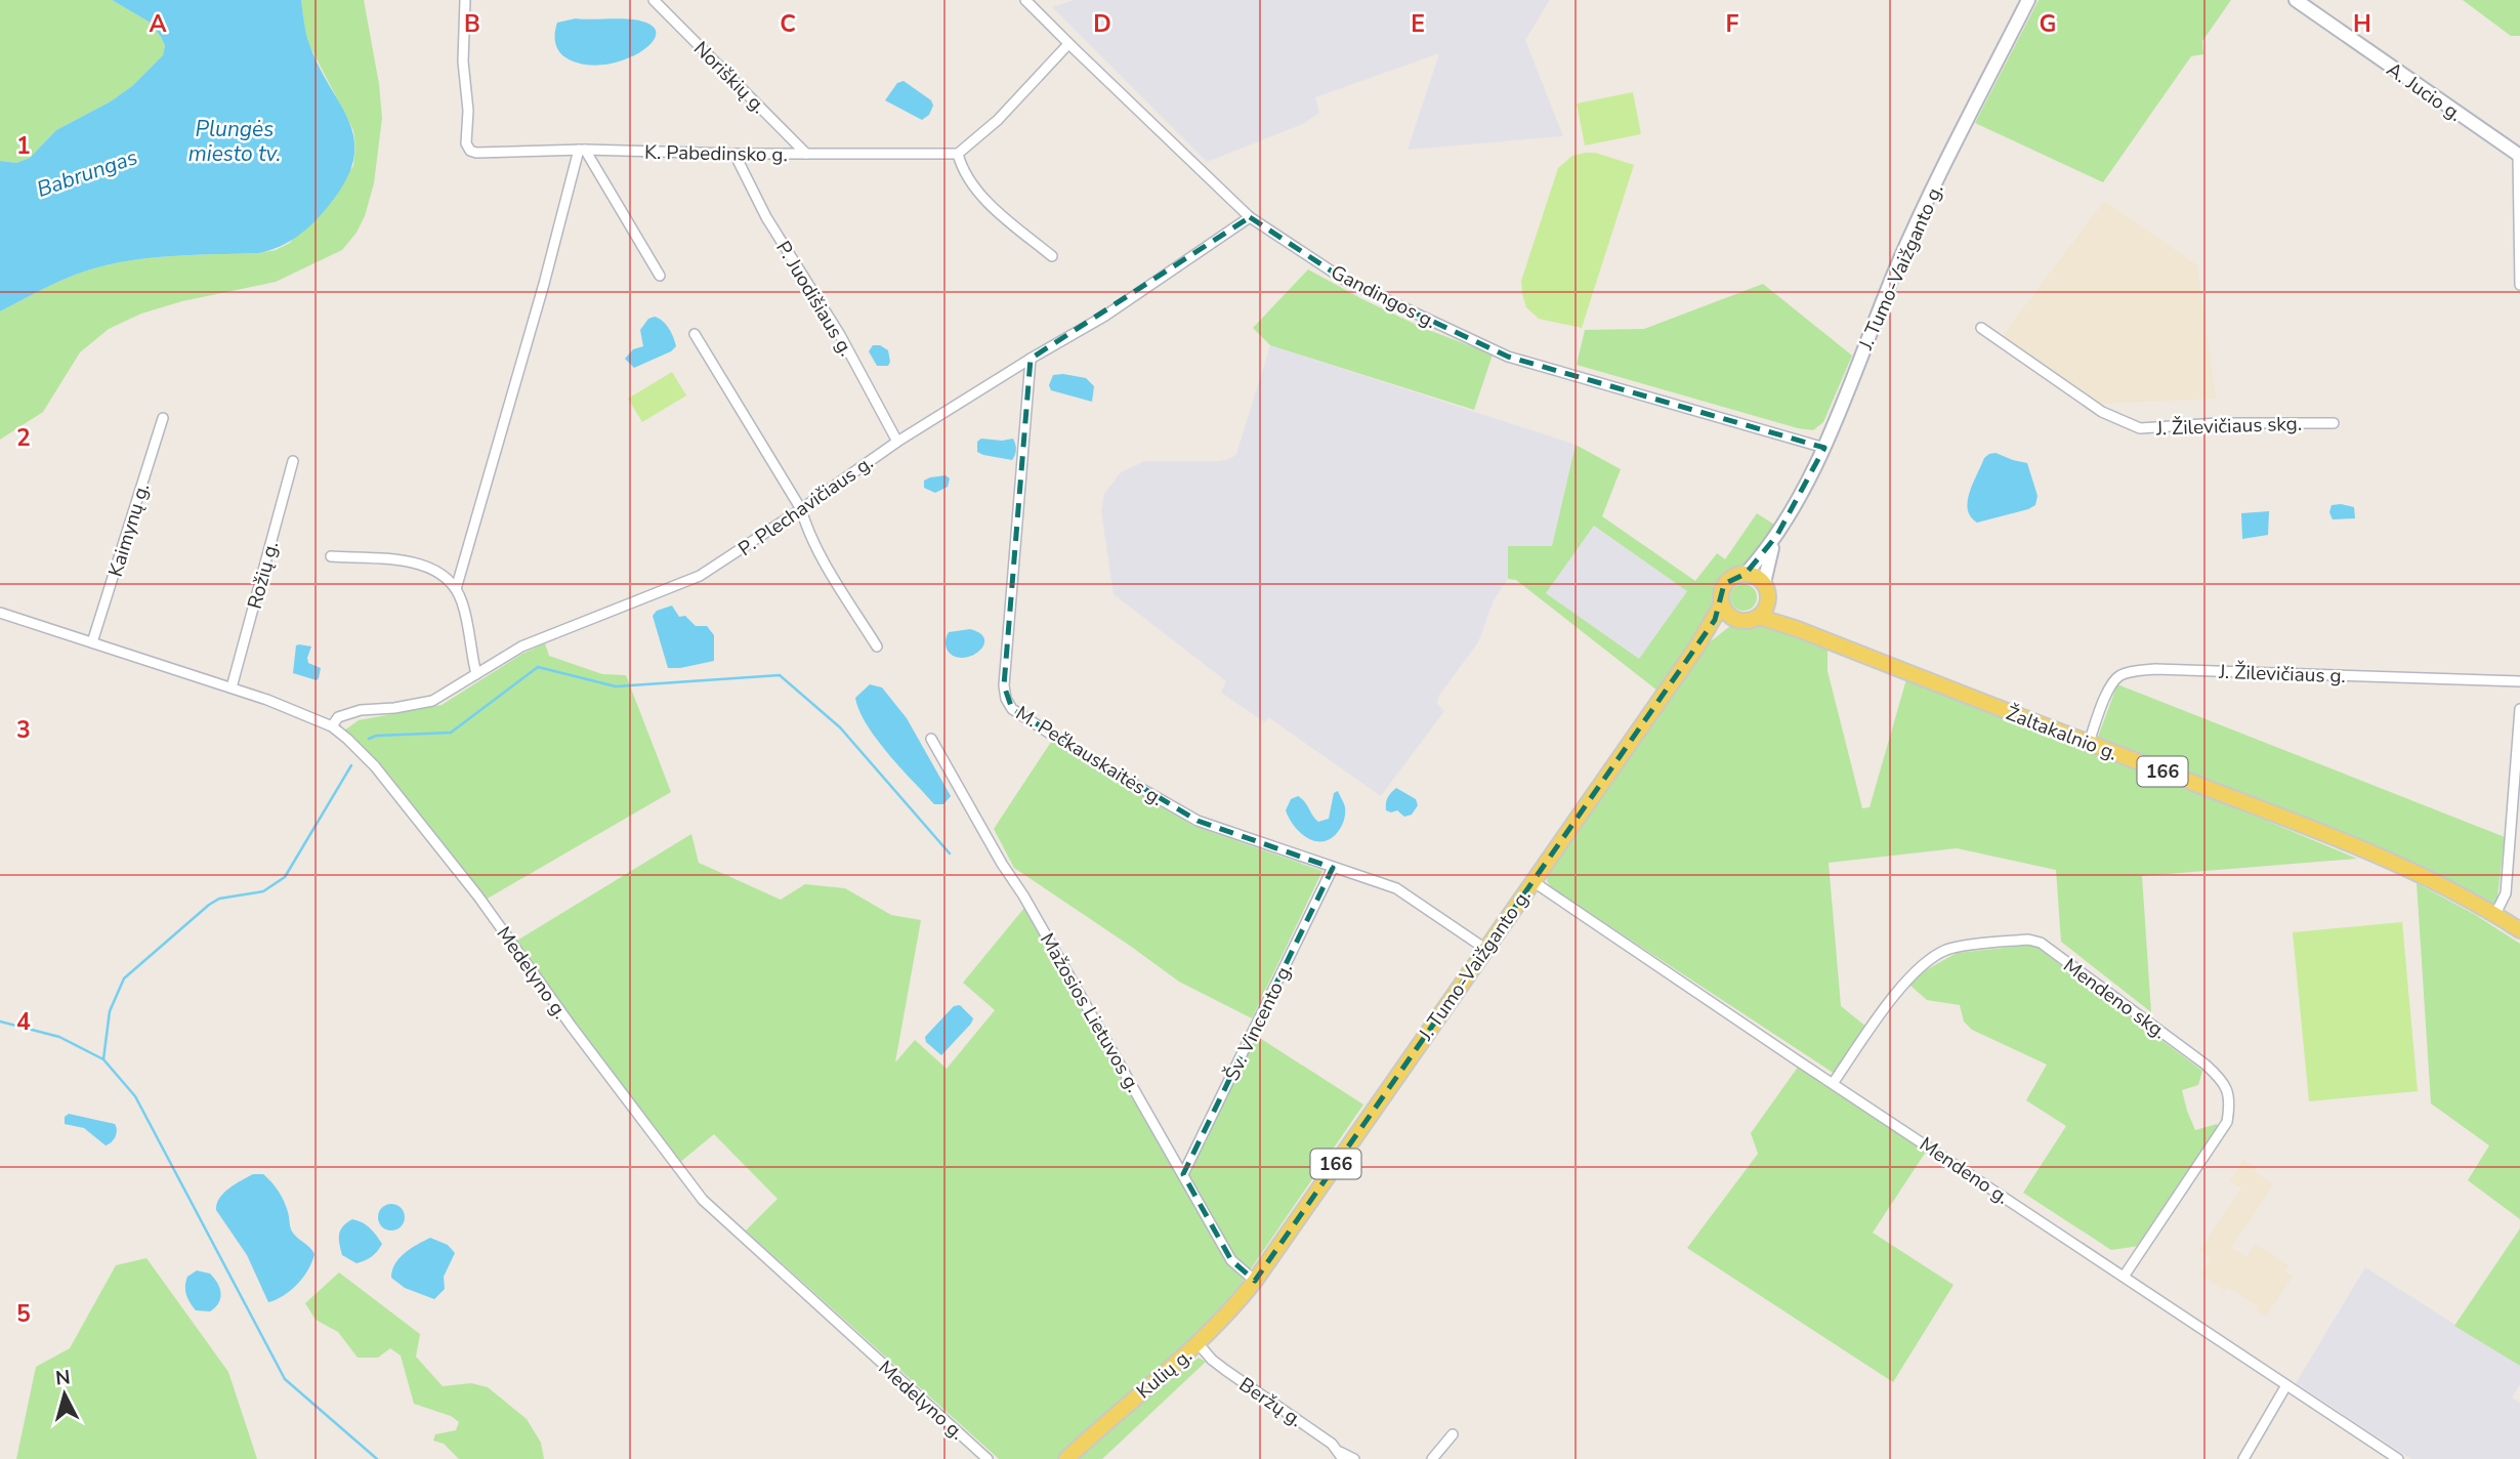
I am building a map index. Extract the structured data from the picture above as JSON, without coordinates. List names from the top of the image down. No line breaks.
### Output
{"streets":{"main road":["A. Jucio g.","J. Tumo-Vaižganto g.","Žaltakalnio g.","166","Kulių g."],"street":["Noriškių g.","K. Pabedinsko g.","Gandingos g.","P. Juodišiaus g.","J. Žilevičiaus skg.","P. Plechavičiaus g.","Kaimynų g.","Rožių g.","J. Žilevičiaus g.","M. Pečkauskaitės g.","Medelyno g.","Mendeno skg.","Mažosios Lietuvos g.","Šv. Vincento g.","Mendeno g.","Beržų g."]},"crossings":[["Noriškių g.","K. Pabedinsko g."],["K. Pabedinsko g.","P. Juodišiaus g."],["J. Tumo-Vaižganto g.","Gandingos g."],["J. Tumo-Vaižganto g.","Žaltakalnio g."],["J. Tumo-Vaižganto g.","M. Pečkauskaitės g."],["J. Tumo-Vaižganto g.","166"],["J. Tumo-Vaižganto g.","Mažosios Lietuvos g."],["J. Tumo-Vaižganto g.","Mendeno g."],["J. Tumo-Vaižganto g.","Kulių g."],["Gandingos g.","P. Plechavičiaus g."],["P. Juodišiaus g.","P. Plechavičiaus g."],["P. Plechavičiaus g.","M. Pečkauskaitės g."],["P. Plechavičiaus g.","Medelyno g."],["Kaimynų g.","Medelyno g."],["Rožių g.","Medelyno g."],["J. Žilevičiaus g.","Žaltakalnio g."],["Žaltakalnio g.","166"],["M. Pečkauskaitės g.","Šv. Vincento g."],["Mendeno skg.","Mendeno g."],["Mažosios Lietuvos g.","Šv. Vincento g."],["Mažosios Lietuvos g.","Kulių g."],["Kulių g.","Beržų g."]],"water":["Plungės miesto tv.","Babrungas"],"north":"top","grid":{"columns":["A","B","C","D","E","F","G","H"],"rows":["1","2","3","4","5"]}}
